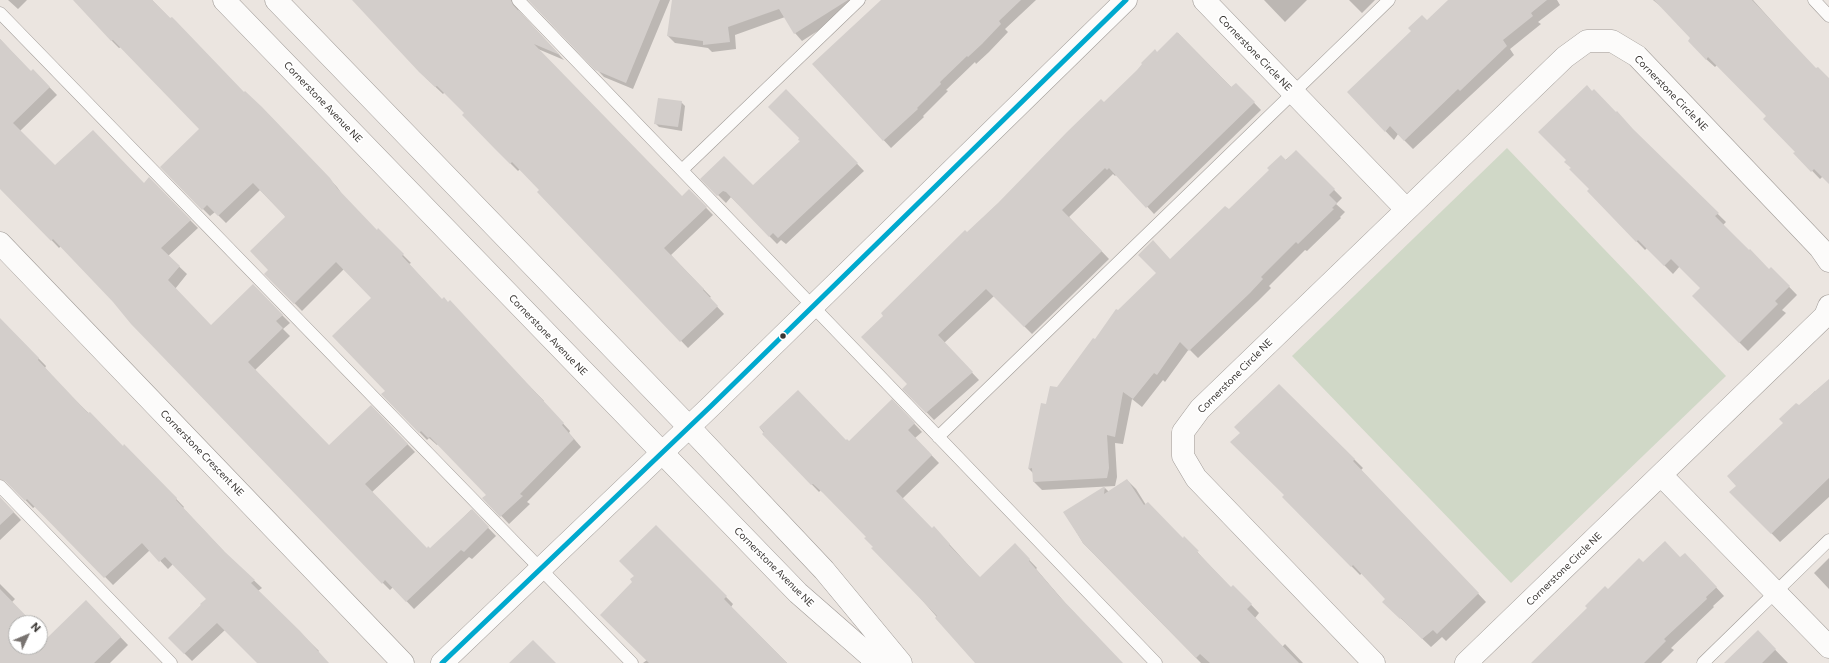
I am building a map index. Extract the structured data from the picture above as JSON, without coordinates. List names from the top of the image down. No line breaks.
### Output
{"streets":{"street":["Cornerstone Circle NE","Cornerstone Avenue NE","Cornerstone Crescent NE"]},"north":"top right"}
